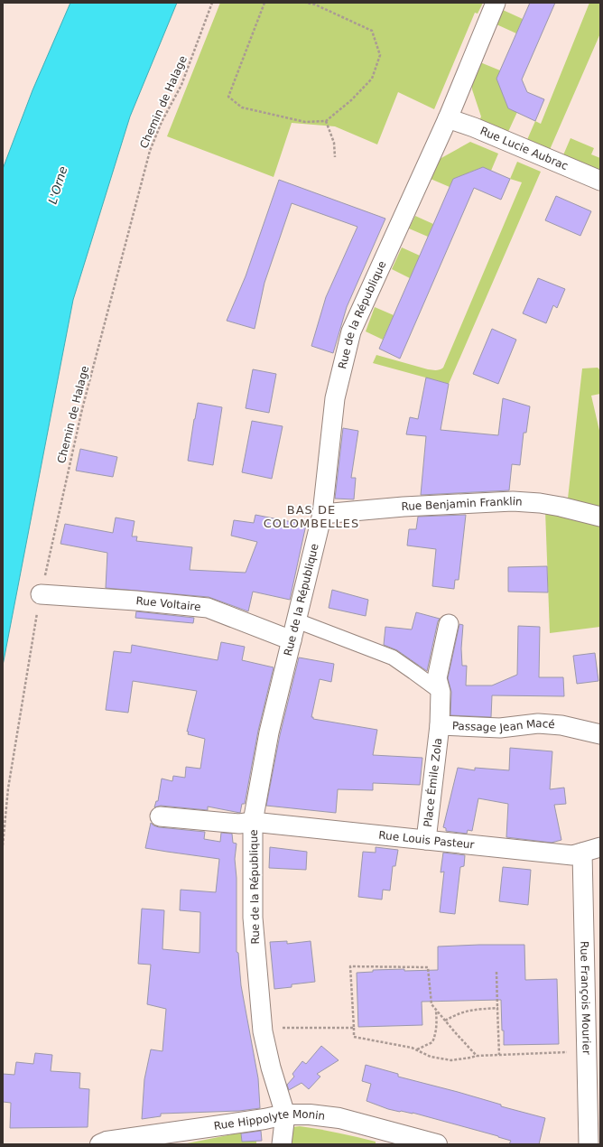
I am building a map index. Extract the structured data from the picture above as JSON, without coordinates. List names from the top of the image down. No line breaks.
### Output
{"streets":{"street":["Rue Lucie Aubrac","Rue de la République","Rue Benjamin Franklin","Rue Voltaire","Passage Jean Macé","Place Émile Zola","Rue Louis Pasteur","Rue François Mourier","Rue Hippolyte Monin"],"path":["Chemin de Halage"]},"crossings":[["Chemin de Halage","Rue Voltaire"],["Rue Lucie Aubrac","Rue de la République"],["Rue de la République","Rue Benjamin Franklin"],["Rue de la République","Rue Voltaire"],["Rue de la République","Rue Louis Pasteur"],["Rue de la République","Rue Hippolyte Monin"],["Passage Jean Macé","Place Émile Zola"],["Place Émile Zola","Rue Louis Pasteur"],["Rue Louis Pasteur","Rue François Mourier"]],"districts":["BAS DE COLOMBELLES"],"water":["L'Orne"]}
